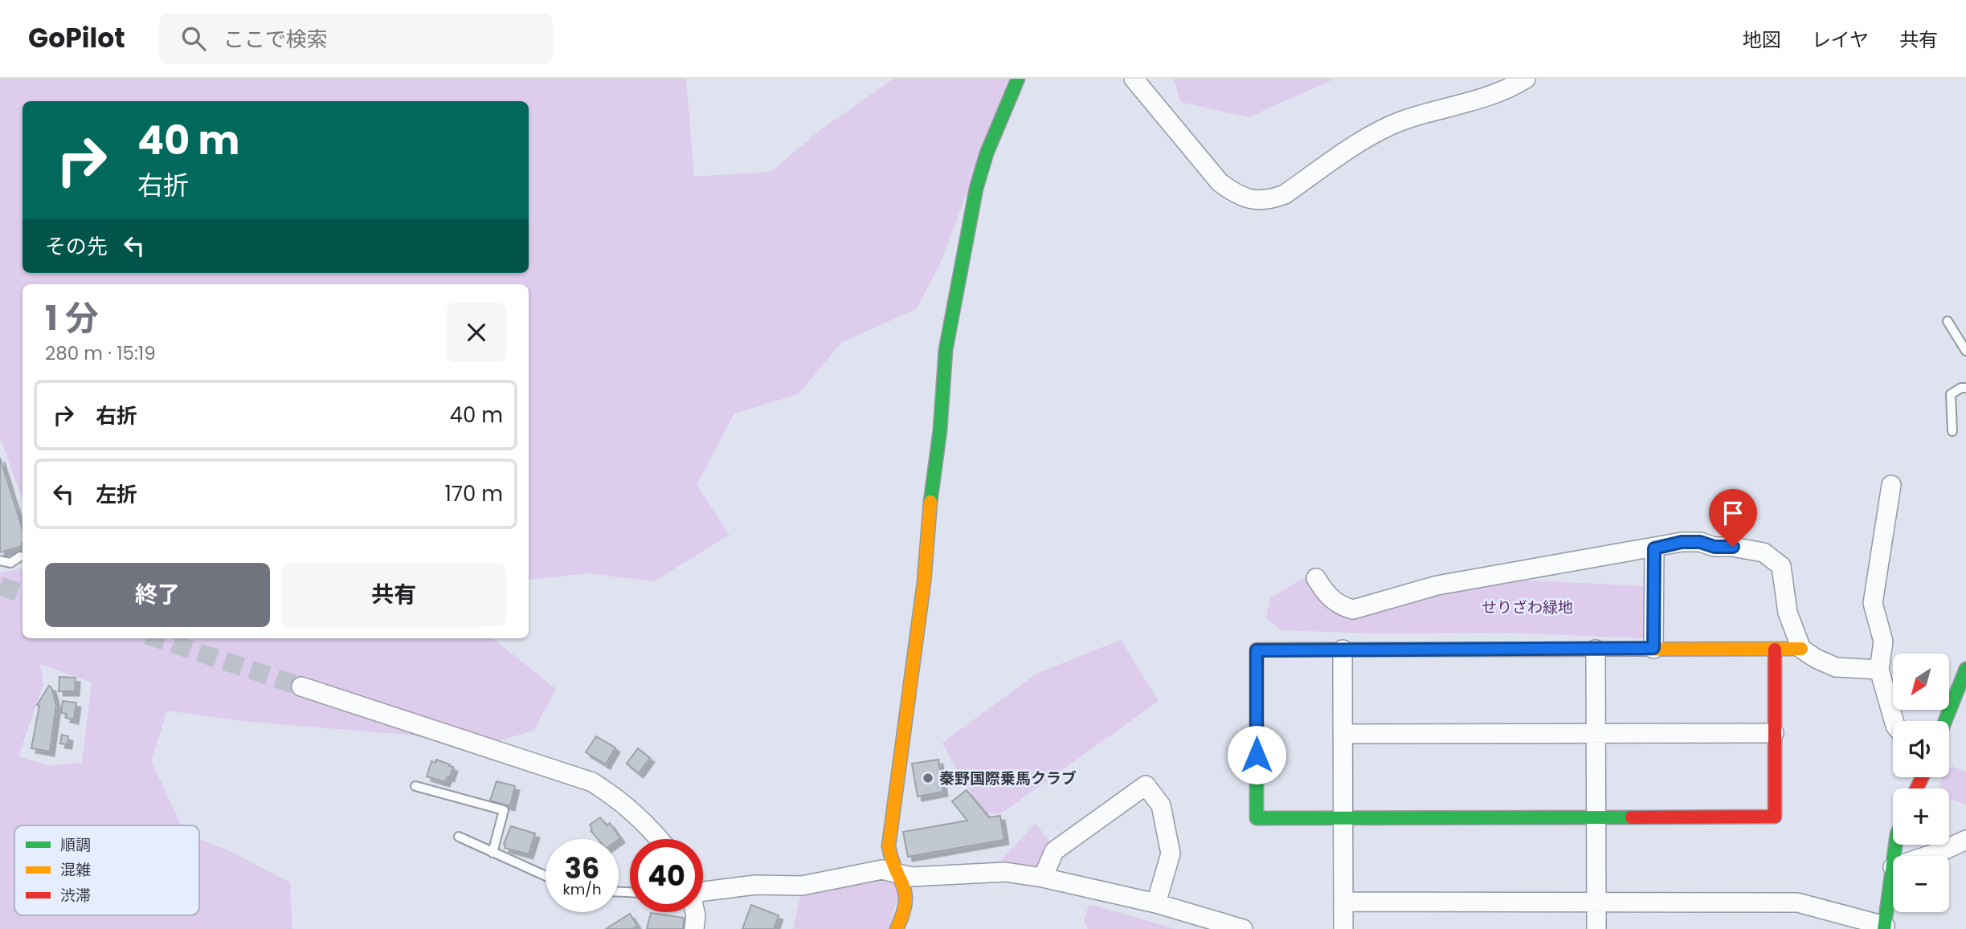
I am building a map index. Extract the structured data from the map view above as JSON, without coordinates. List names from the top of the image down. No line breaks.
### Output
{"parks":["せりざわ緑地"],"places":["秦野国際乗馬クラブ"],"legend":["順調","混雑","渋滞"],"north":"bottom left","page":{"header":"GoPilot","search":"ここで検索","nav":["地図","レイヤ","共有"],"turn":["40 m","右折"],"then":"その先","heading":["1 分","280 m · 15:19"],"list":[{"name":"右折","value":"40 m"},{"name":"左折","value":"170 m"}],"buttons":["終了","共有"],"map_buttons":["+","−"],"speed":"36 km/h","limit":"40"}}
